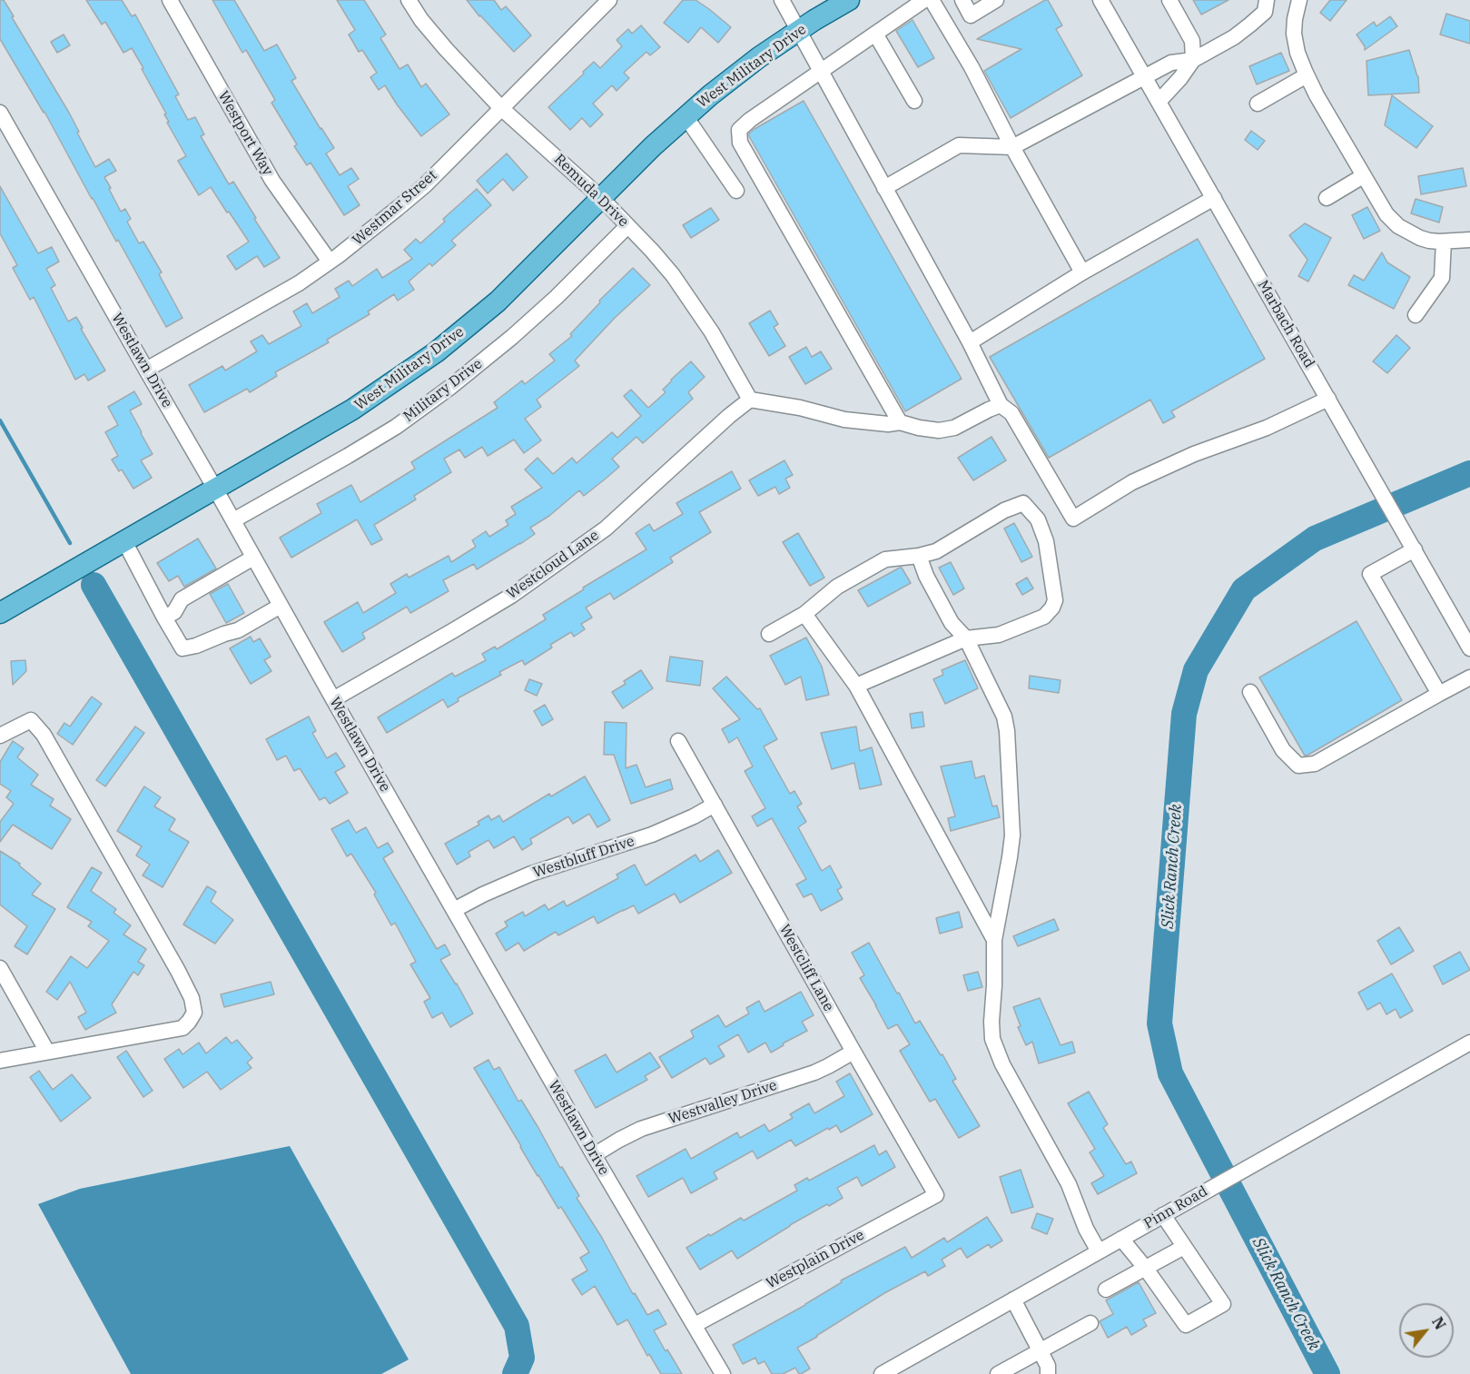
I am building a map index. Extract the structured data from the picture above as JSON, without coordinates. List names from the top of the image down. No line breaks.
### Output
{"streets":{"main road":["West Military Drive"],"street":["Westport Way","Remuda Drive","Westmar Street","Marbach Road","Westlawn Drive","Military Drive","Westcloud Lane","Westbluff Drive","Westcliff Lane","Westvalley Drive","Pinn Road","Westplain Drive"]},"crossings":[["West Military Drive","Remuda Drive"],["West Military Drive","Westlawn Drive"],["Westport Way","Westmar Street"],["Remuda Drive","Westmar Street"],["Remuda Drive","Military Drive"],["Remuda Drive","Westcloud Lane"],["Westmar Street","Westlawn Drive"],["Westlawn Drive","Military Drive"],["Westlawn Drive","Westcloud Lane"],["Westlawn Drive","Westbluff Drive"],["Westlawn Drive","Westvalley Drive"],["Westlawn Drive","Westplain Drive"],["Westbluff Drive","Westcliff Lane"],["Westcliff Lane","Westvalley Drive"],["Westcliff Lane","Westplain Drive"]],"water":["Slick Ranch Creek"],"north":"top right"}
